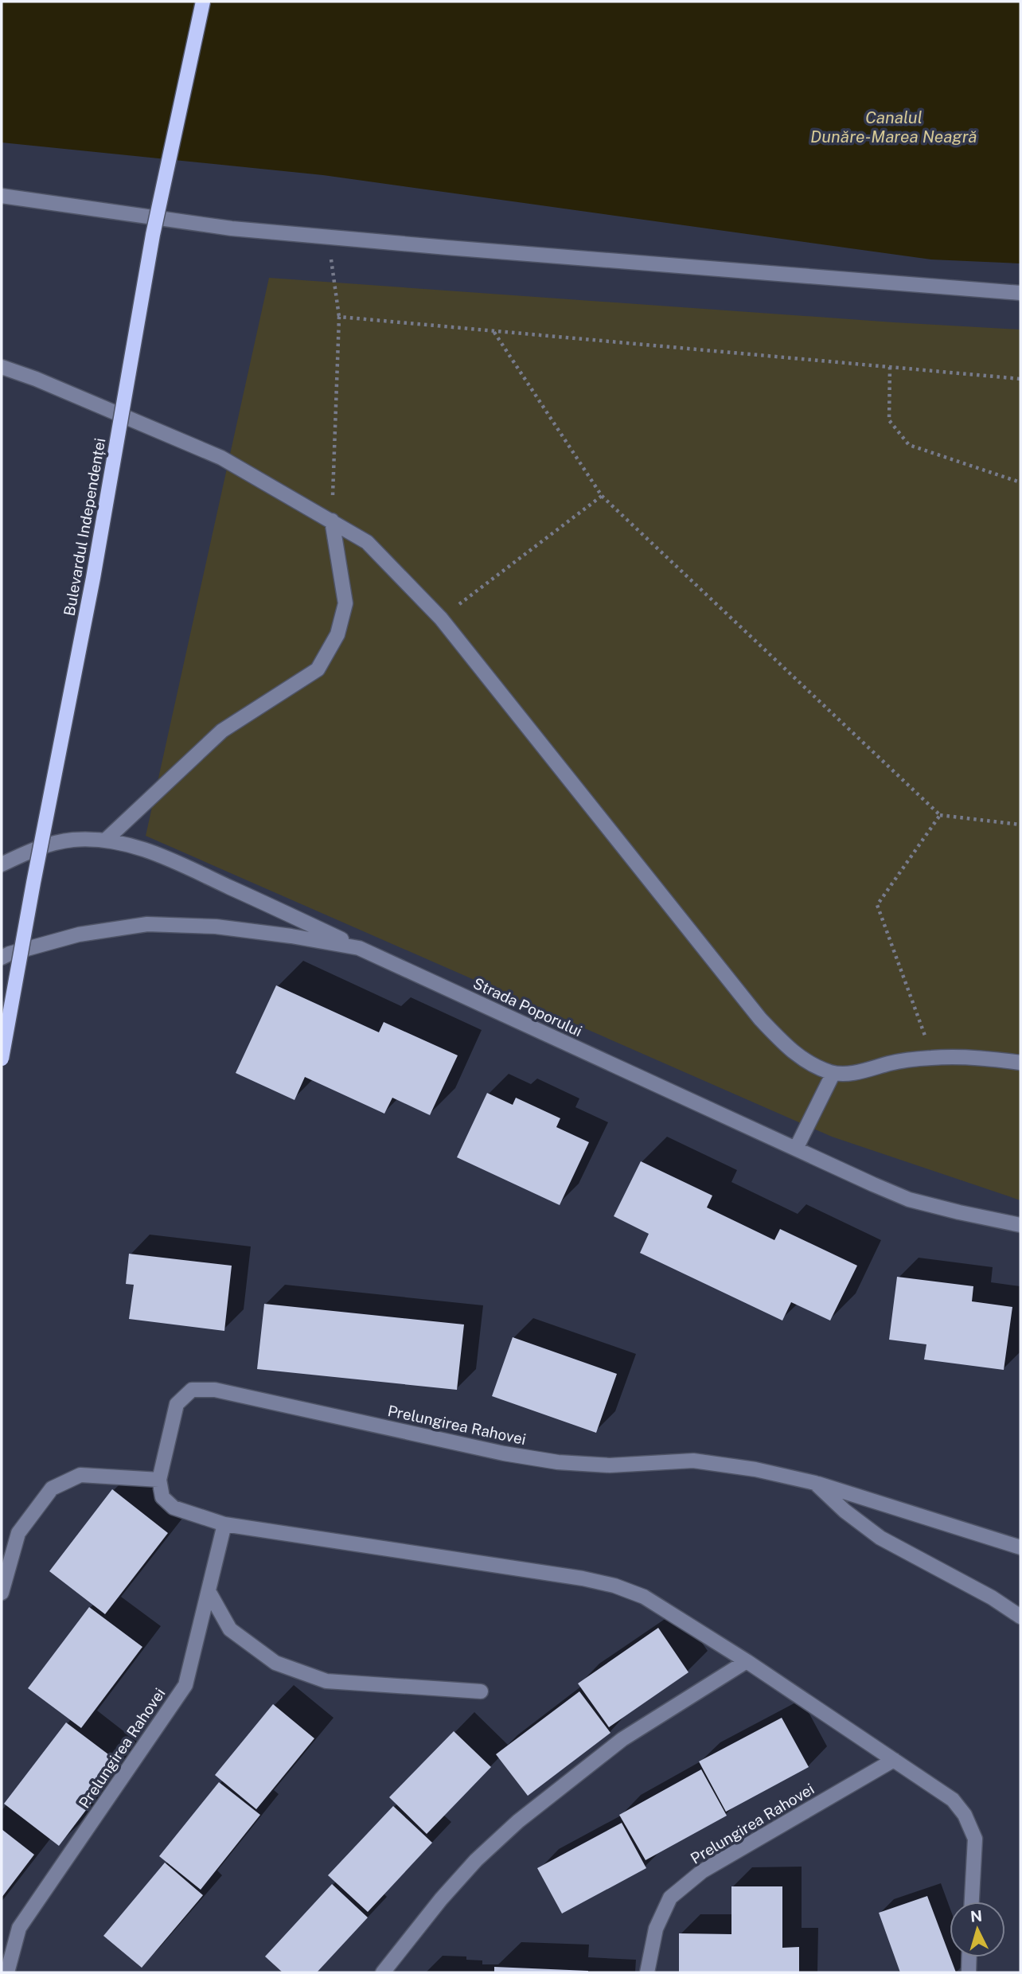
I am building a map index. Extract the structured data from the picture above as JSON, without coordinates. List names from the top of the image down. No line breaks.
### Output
{"streets":{"main road":["Bulevardul Independenței"],"street":["Strada Poporului","Prelungirea Rahovei"]},"water":["Canalul Dunăre-Marea Neagră"],"north":"top"}
